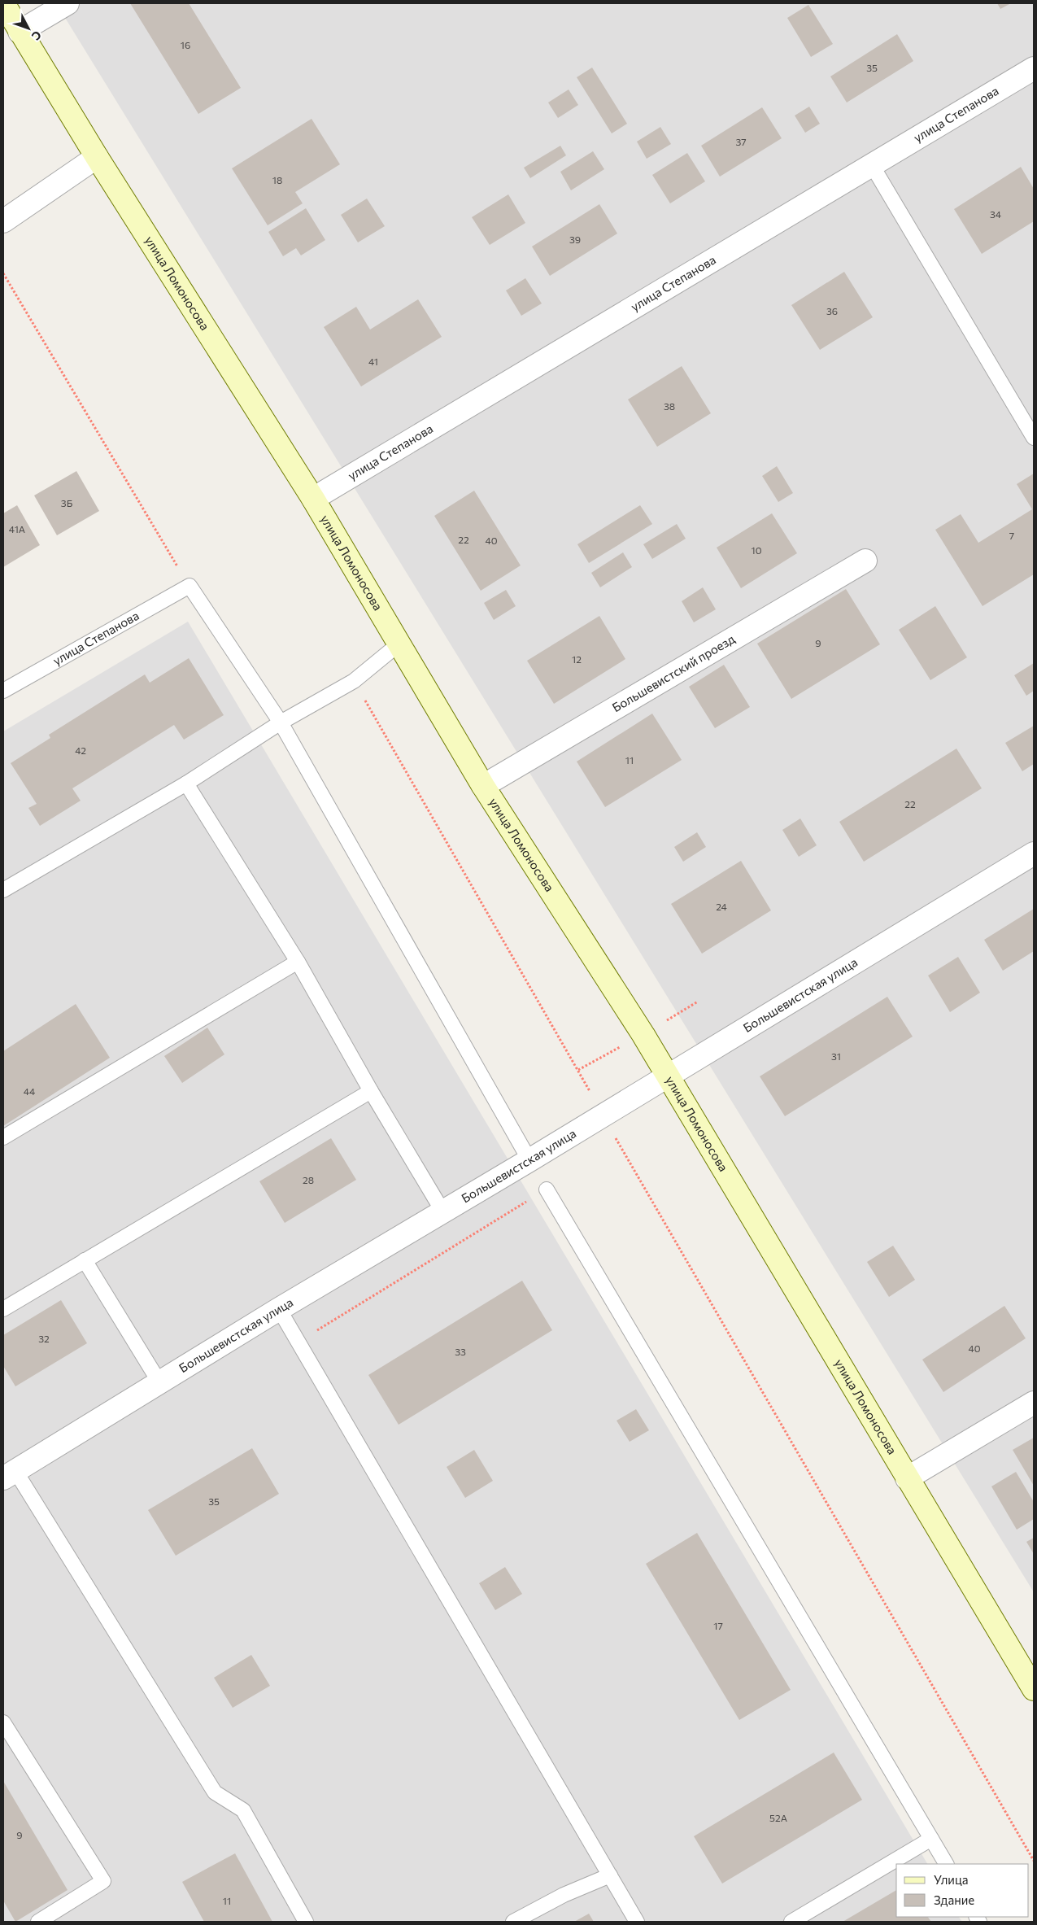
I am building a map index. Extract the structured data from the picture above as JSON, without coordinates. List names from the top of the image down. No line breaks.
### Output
{"streets":{"main road":["улица Ломоносова"],"street":["улица Степанова","Большевистский проезд","Большевистская улица"]},"crossings":[["улица Степанова","улица Ломоносова"],["улица Ломоносова","Большевистский проезд"],["улица Ломоносова","Большевистская улица"]],"house_numbers":["16","35","37","18","34","39","36","41","38","3Б","41А","7","22","40","10","9","12","42","11","22","24","31","44","28","32","40","33","35","17","52А","9","11"],"legend":["Улица","Здание"],"north":"bottom right"}
